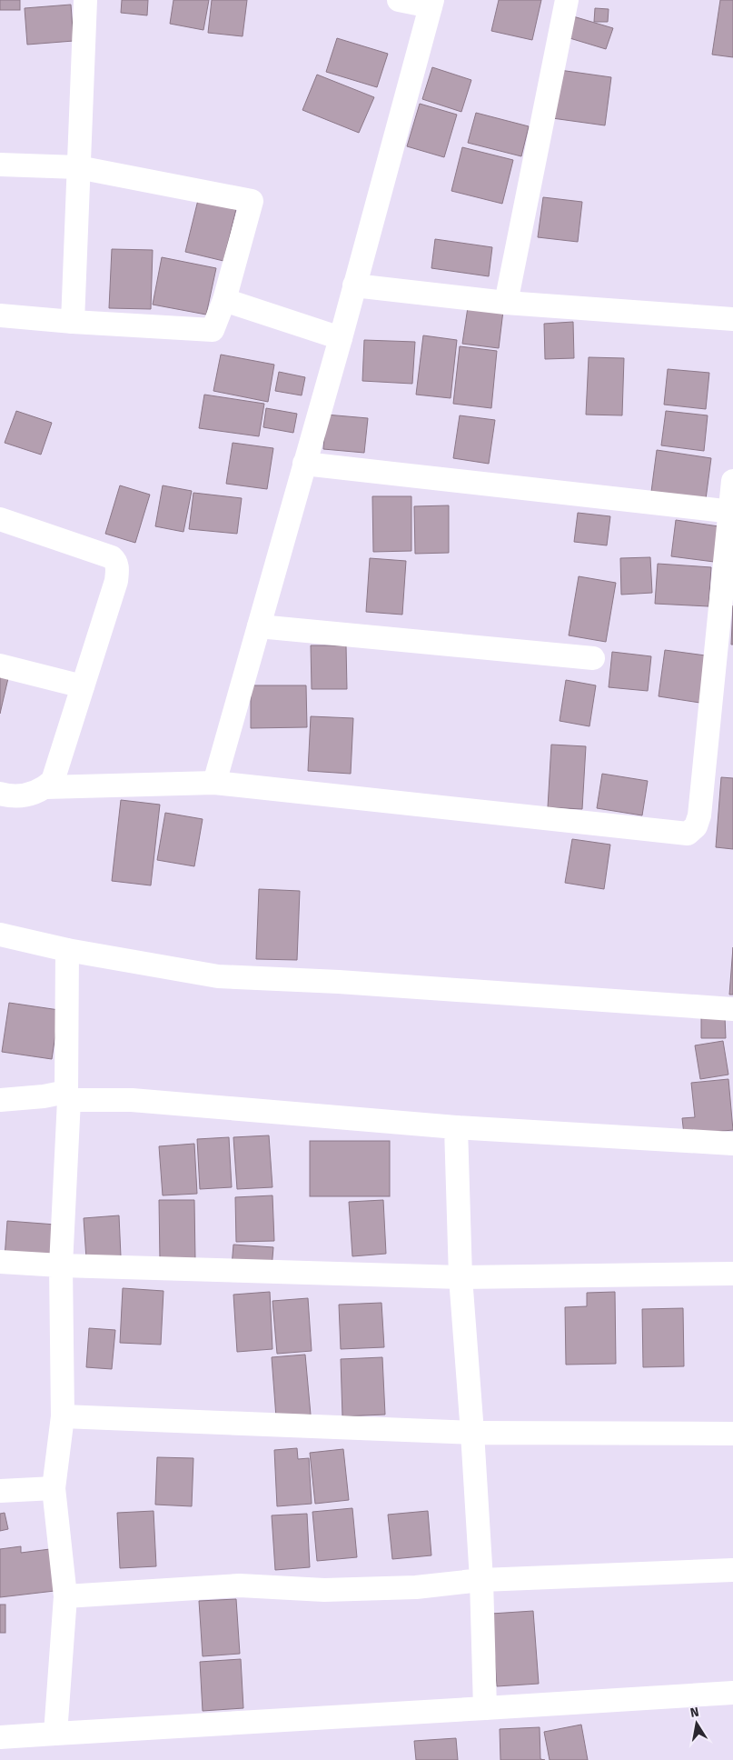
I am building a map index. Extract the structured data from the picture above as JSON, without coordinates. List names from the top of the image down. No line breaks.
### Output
{"north":"top"}
